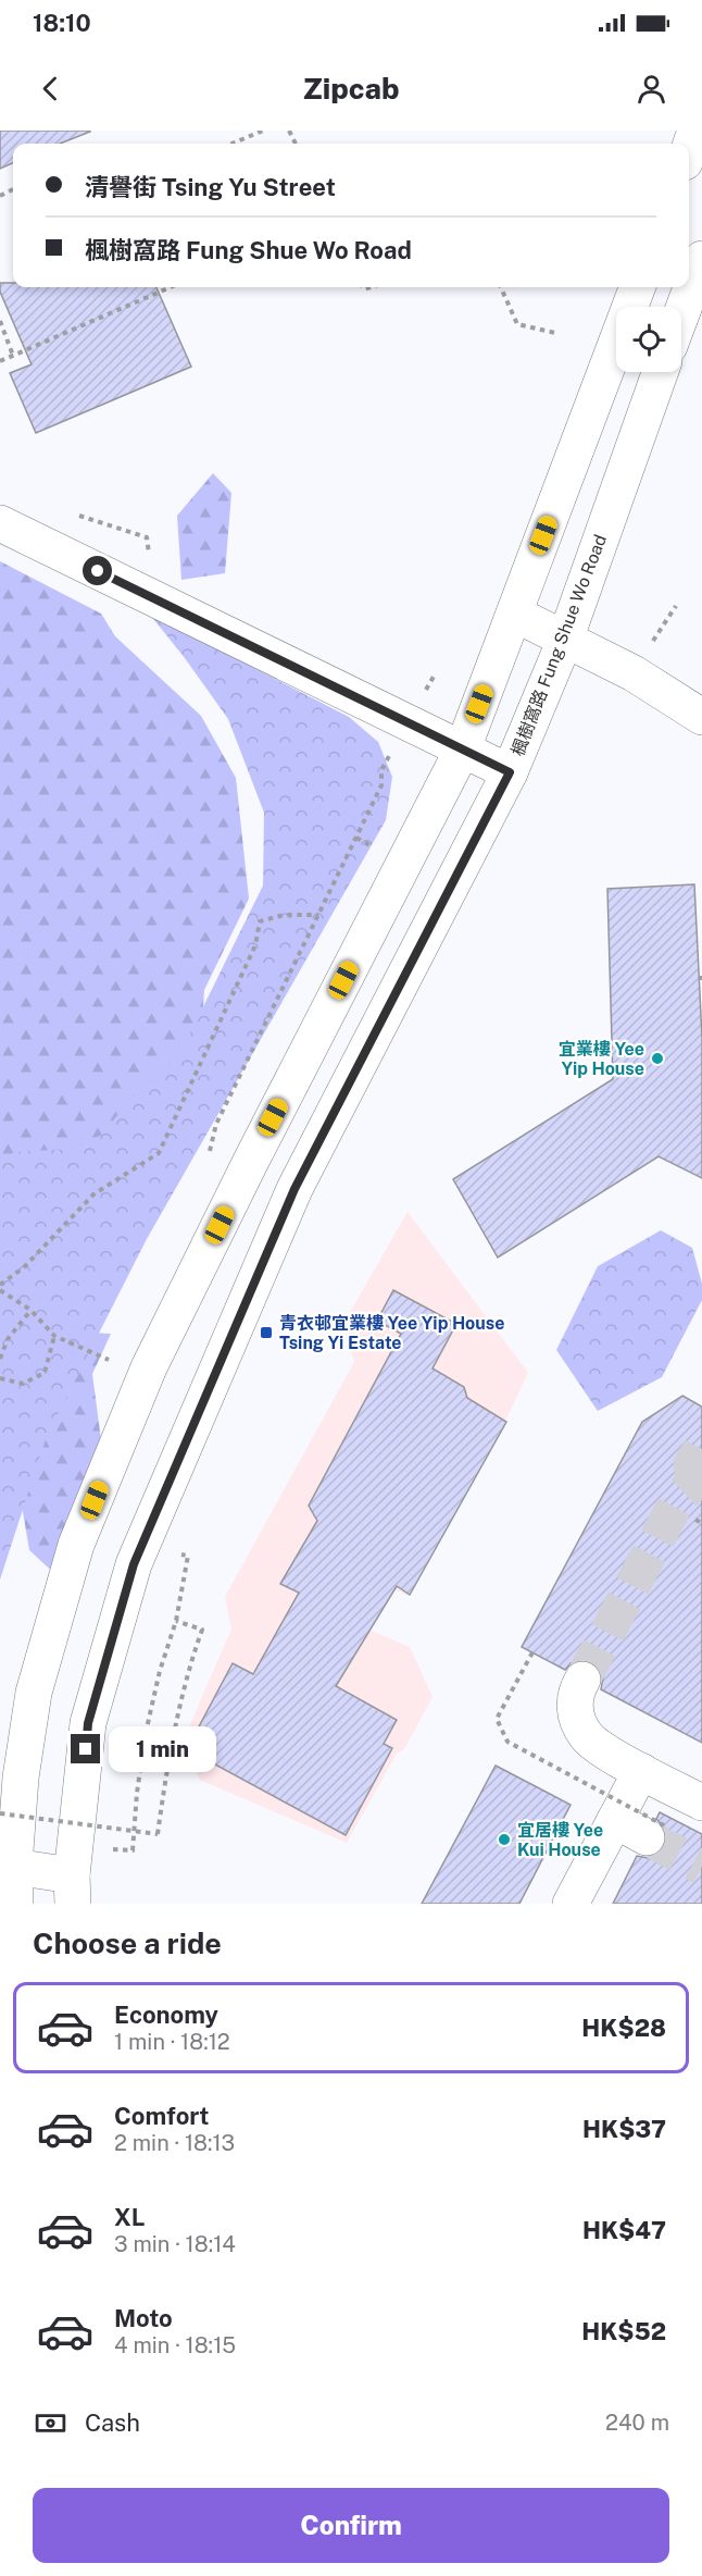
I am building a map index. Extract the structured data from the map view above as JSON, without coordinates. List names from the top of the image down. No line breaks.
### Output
{"streets":{"main road":["楓樹窩路 Fung Shue Wo Road"]},"places":{"other":["宜業樓 Yee Yip House","宜居樓 Yee Kui House"],"transit":["青衣邨宜業樓 Yee Yip House Tsing Yi Estate"]},"page":{"status":"18:10","header":"Zipcab","banner":["清譽街 Tsing Yu Street","楓樹窩路 Fung Shue Wo Road"],"bubble":"1 min","heading":"Choose a ride","list":[{"name":"Economy","note":"1 min · 18:12","value":"HK$28"},{"name":"Comfort","note":"2 min · 18:13","value":"HK$37"},{"name":"XL","note":"3 min · 18:14","value":"HK$47"},{"name":"Moto","note":"4 min · 18:15","value":"HK$52"}],"pay":["Cash","240 m"],"buttons":"Confirm"}}
